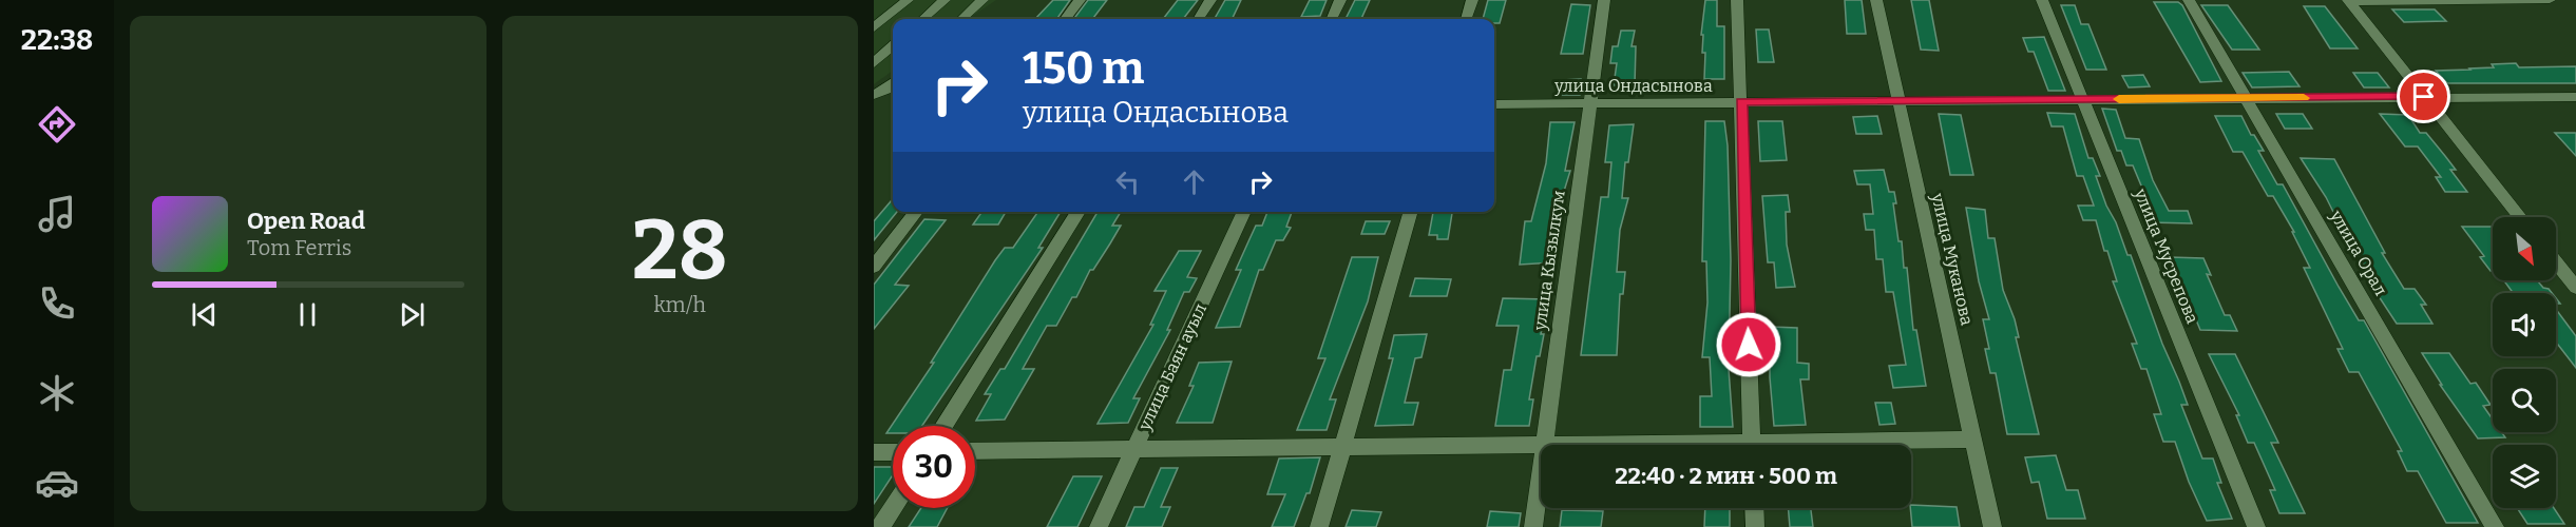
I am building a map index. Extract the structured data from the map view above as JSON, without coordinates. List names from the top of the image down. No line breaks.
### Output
{"streets":{"street":["улица Ондасынова","улица Орал","улица Мусрепова","улица Муканова","улица Кызылкум","улица Баян ауыл"]},"crossings":[["улица Ондасынова","улица Орал"],["улица Ондасынова","улица Мусрепова"],["улица Ондасынова","улица Муканова"],["улица Ондасынова","улица Кызылкум"]],"north":"bottom right","page":{"tabs":"22:38","tile":["28","km/h"],"turn":["150 m","улица Ондасынова"],"song":["Open Road","Tom Ferris"],"limit":"30","trip":"22:40 · 2 мин · 500 m"}}
